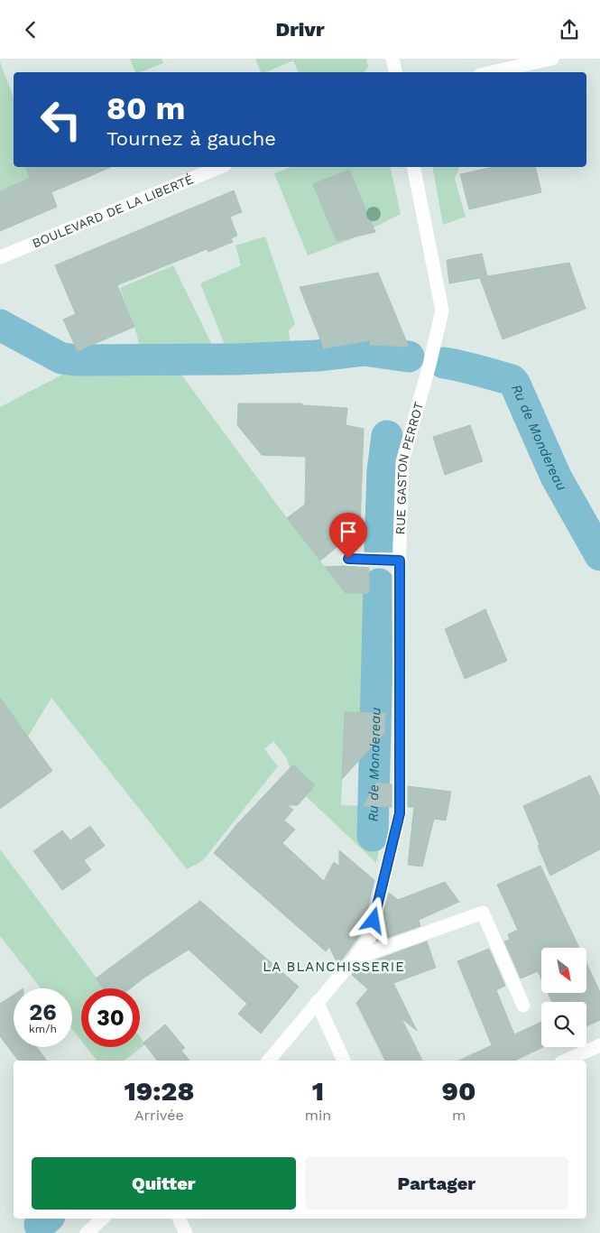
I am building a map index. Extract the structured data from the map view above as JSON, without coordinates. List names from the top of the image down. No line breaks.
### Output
{"streets":{"street":["BOULEVARD DE LA LIBERTÉ","RUE GASTON PERROT"]},"districts":["LA BLANCHISSERIE"],"water":["Ru de Mondereau"],"north":"bottom right","page":{"header":"Drivr","turn":["80 m","Tournez à gauche"],"speed":"26 km/h","limit":"30","eta":["19:28","Arrivée","1","min","90","m"],"buttons":["Quitter","Partager"]}}
